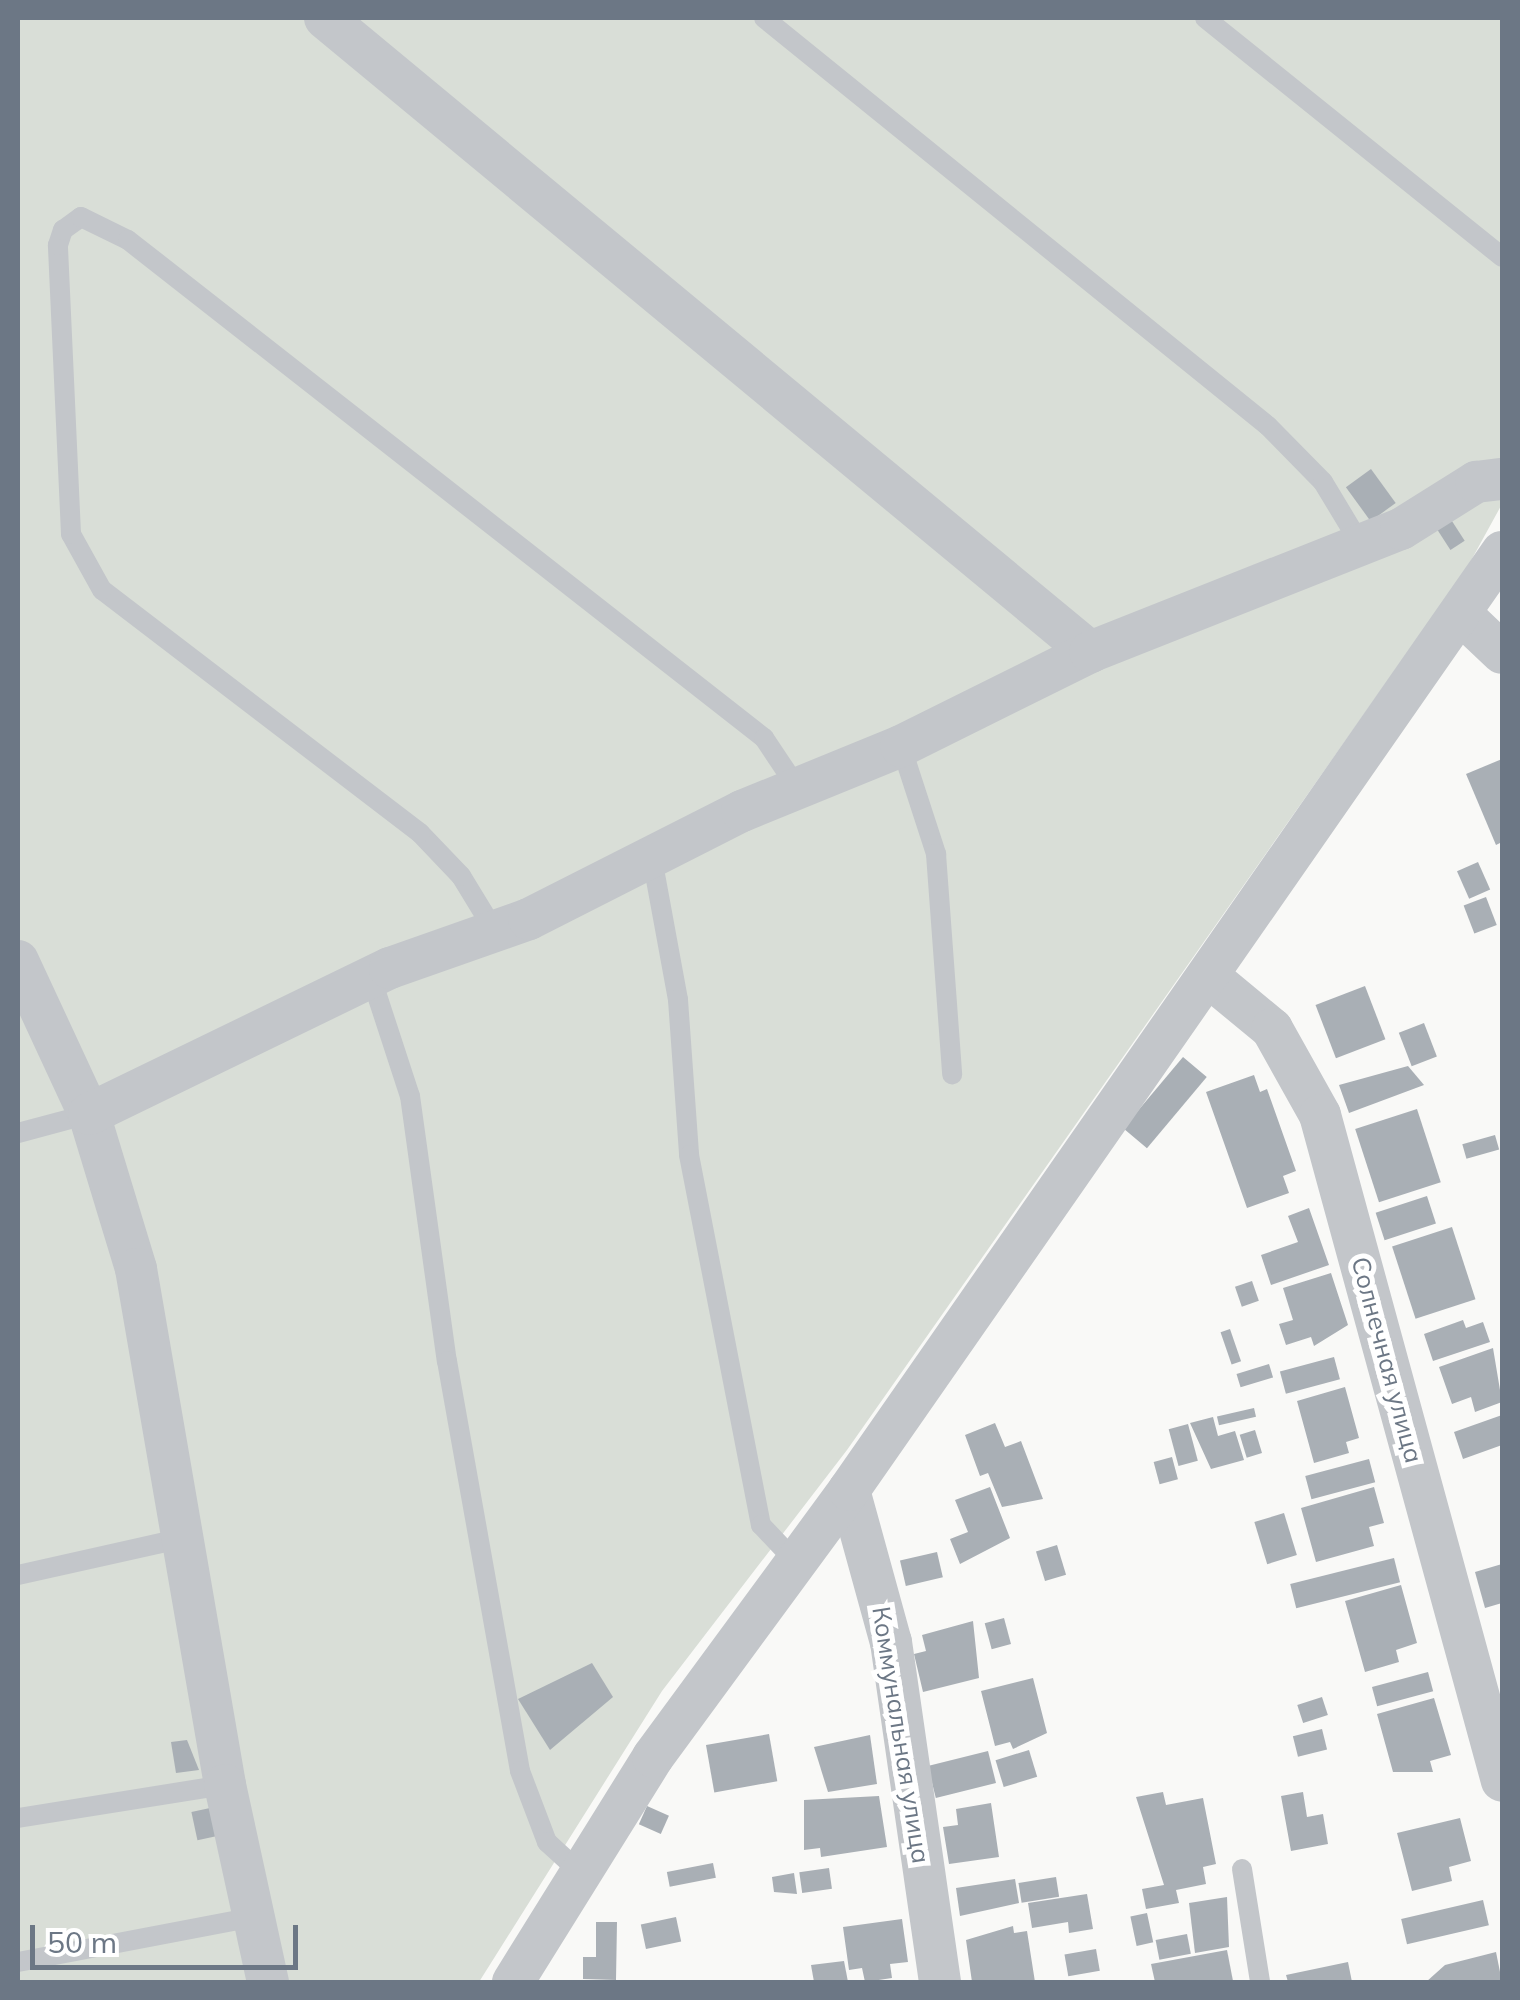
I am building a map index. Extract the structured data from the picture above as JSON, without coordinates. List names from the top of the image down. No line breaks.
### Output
{"streets":{"street":["Солнечная улица","Коммунальная улица"]},"scale_bar":"50 m"}
